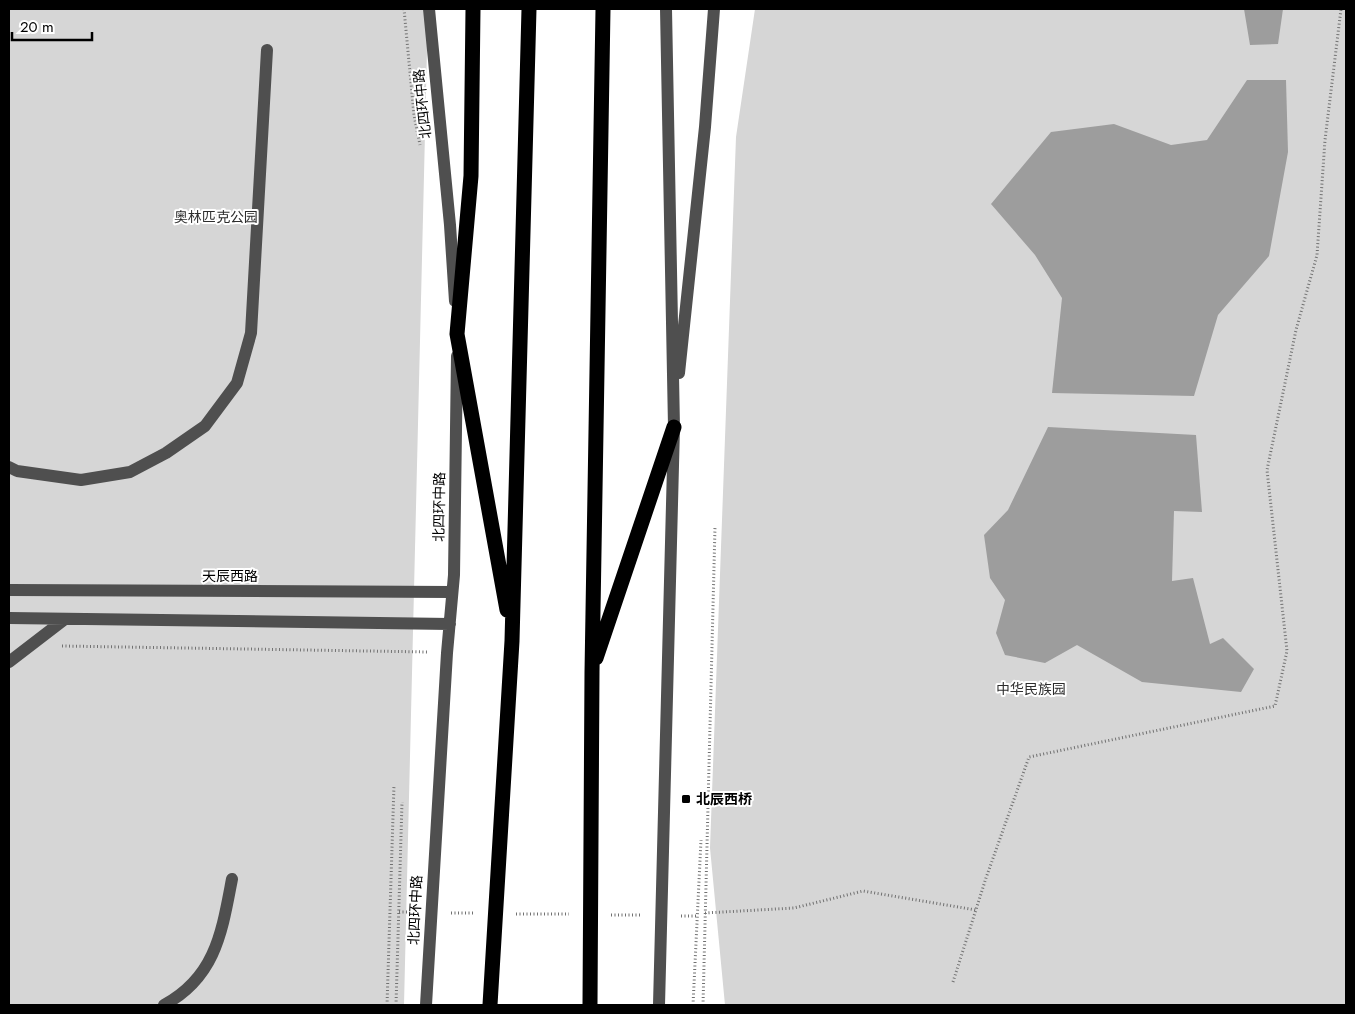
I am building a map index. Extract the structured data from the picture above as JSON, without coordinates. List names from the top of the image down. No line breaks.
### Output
{"streets":{"street":["北四环中路","天辰西路"]},"crossings":[["北四环中路","天辰西路"]],"parks":["奥林匹克公园","中华民族园"],"places":{"transit":["北辰西桥"]},"scale_bar":"20 m"}
